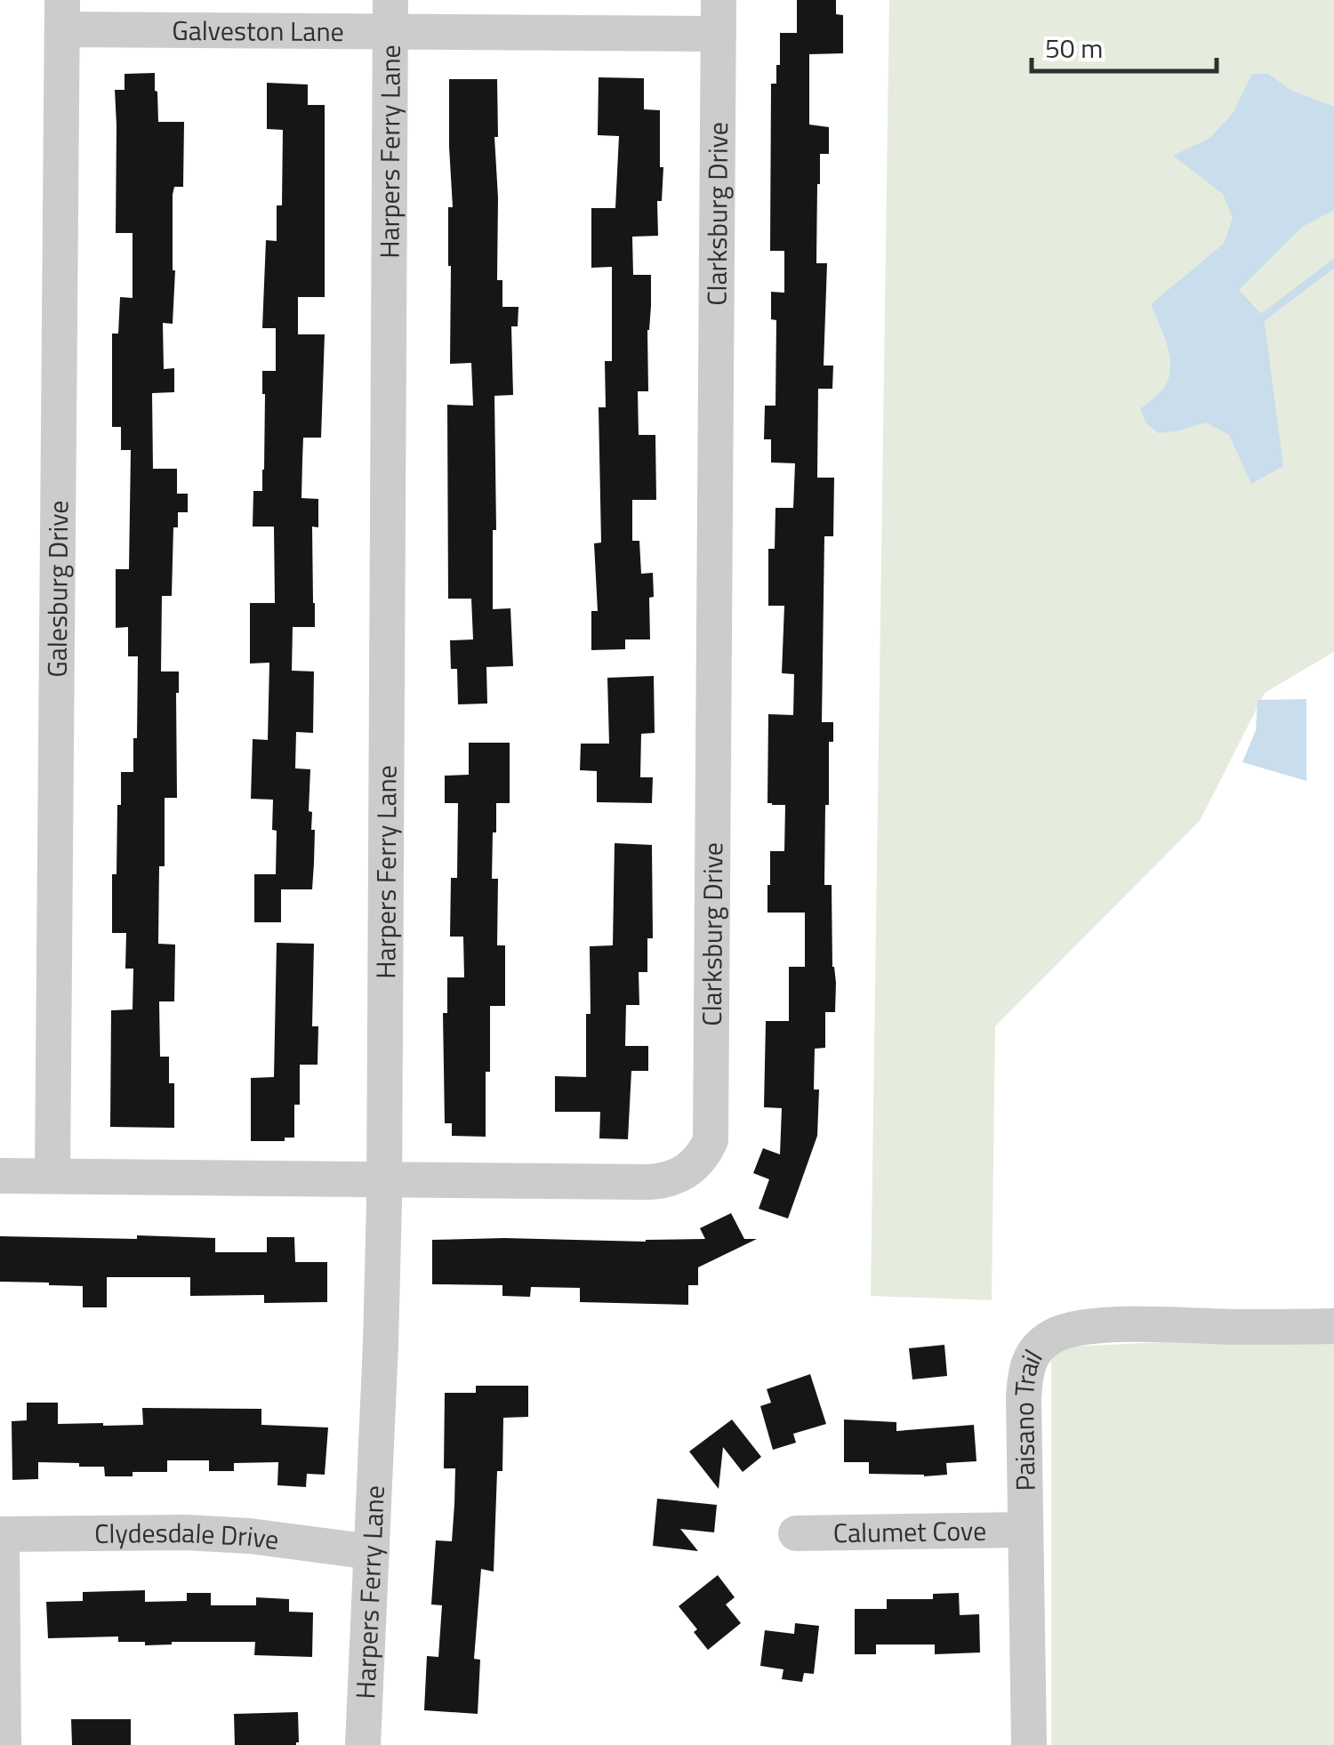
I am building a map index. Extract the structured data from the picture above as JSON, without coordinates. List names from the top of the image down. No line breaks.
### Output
{"streets":{"street":["Galveston Lane","Harpers Ferry Lane","Clarksburg Drive","Galesburg Drive","Paisano Trail","Calumet Cove","Clydesdale Drive"]},"crossings":[["Galveston Lane","Harpers Ferry Lane"],["Galveston Lane","Clarksburg Drive"],["Galveston Lane","Galesburg Drive"],["Harpers Ferry Lane","Clarksburg Drive"],["Harpers Ferry Lane","Clydesdale Drive"],["Clarksburg Drive","Galesburg Drive"],["Paisano Trail","Calumet Cove"]],"scale_bar":"50 m"}
